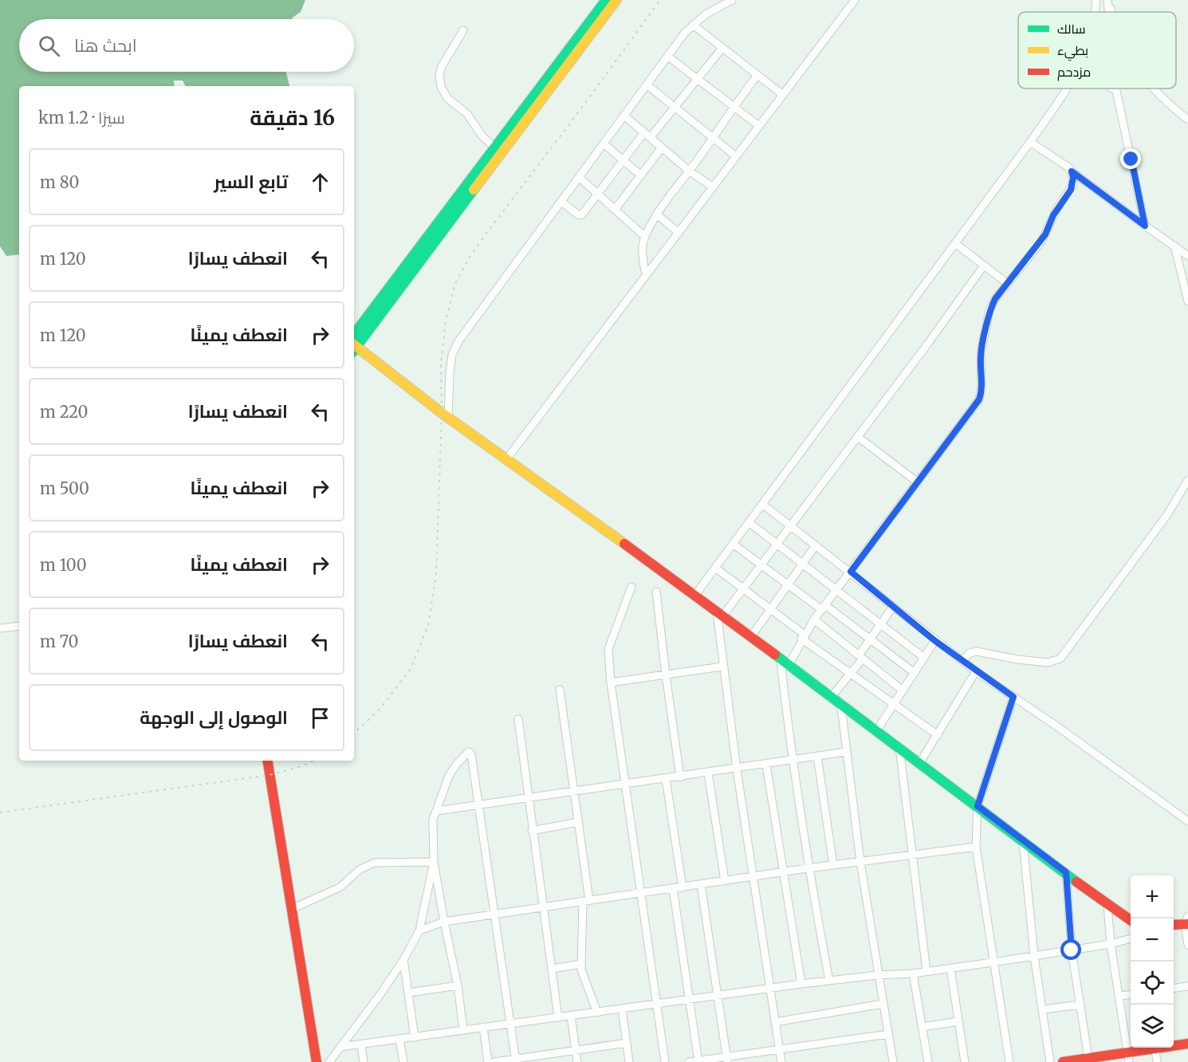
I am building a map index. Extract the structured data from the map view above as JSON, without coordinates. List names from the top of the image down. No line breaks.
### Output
{"legend":["سالك","بطيء","مزدحم"],"page":{"search":"ابحث هنا","heading":["16 دقيقة","سيرًا · 1.2 km"],"list":[["تابع السير","80 m"],["انعطف يسارًا","120 m"],["انعطف يمينًا","120 m"],["انعطف يسارًا","220 m"],["انعطف يمينًا","500 m"],["انعطف يمينًا","100 m"],["انعطف يسارًا","70 m"],"الوصول إلى الوجهة"],"map_buttons":["+","−"]}}
